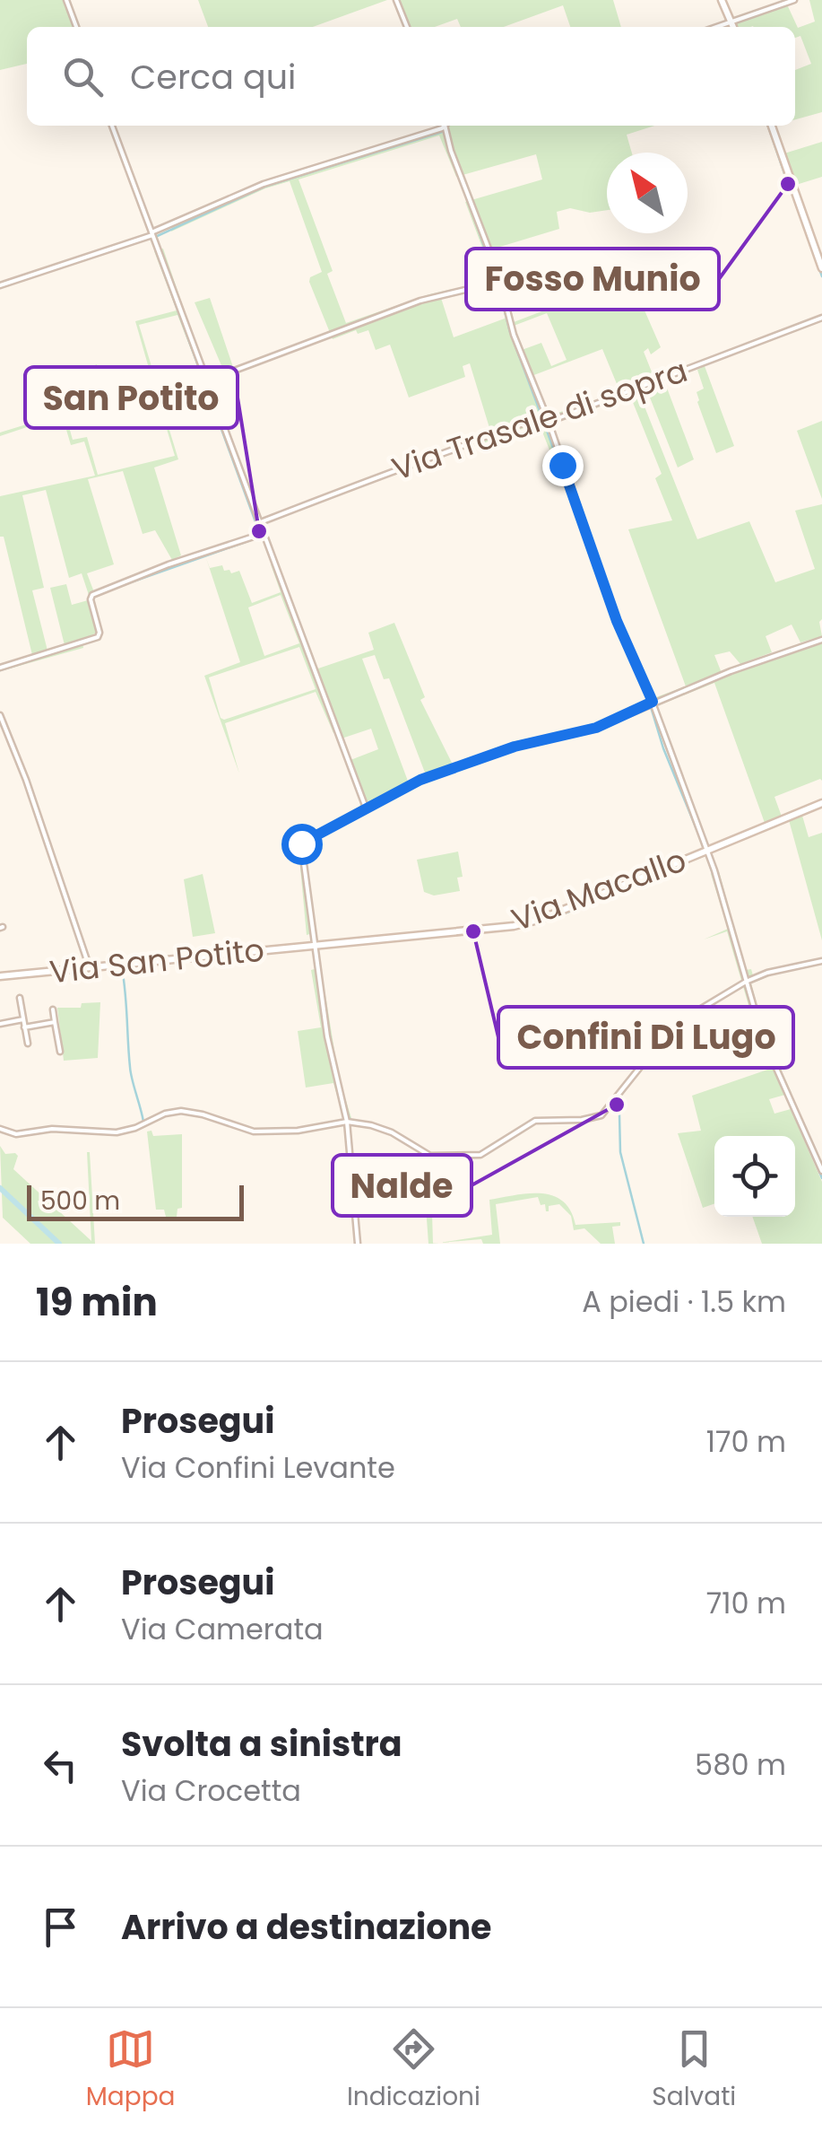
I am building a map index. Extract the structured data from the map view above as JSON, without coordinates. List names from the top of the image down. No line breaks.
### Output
{"streets":{"street":["Via Trasale di sopra","Via Macallo","Via San Potito"]},"crossings":[["Via Macallo","Via San Potito"]],"places":["Fosso Munio","San Potito","Confini Di Lugo","Nalde"],"scale_bar":"500 m","north":"top left","page":{"search":"Cerca qui","scale":"500 m","heading":["19 min","A piedi · 1.5 km"],"list":[["Prosegui","Via Confini Levante","170 m"],["Prosegui","Via Camerata","710 m"],["Svolta a sinistra","Via Crocetta","580 m"],"Arrivo a destinazione"],"nav":["Mappa","Indicazioni","Salvati"]}}
